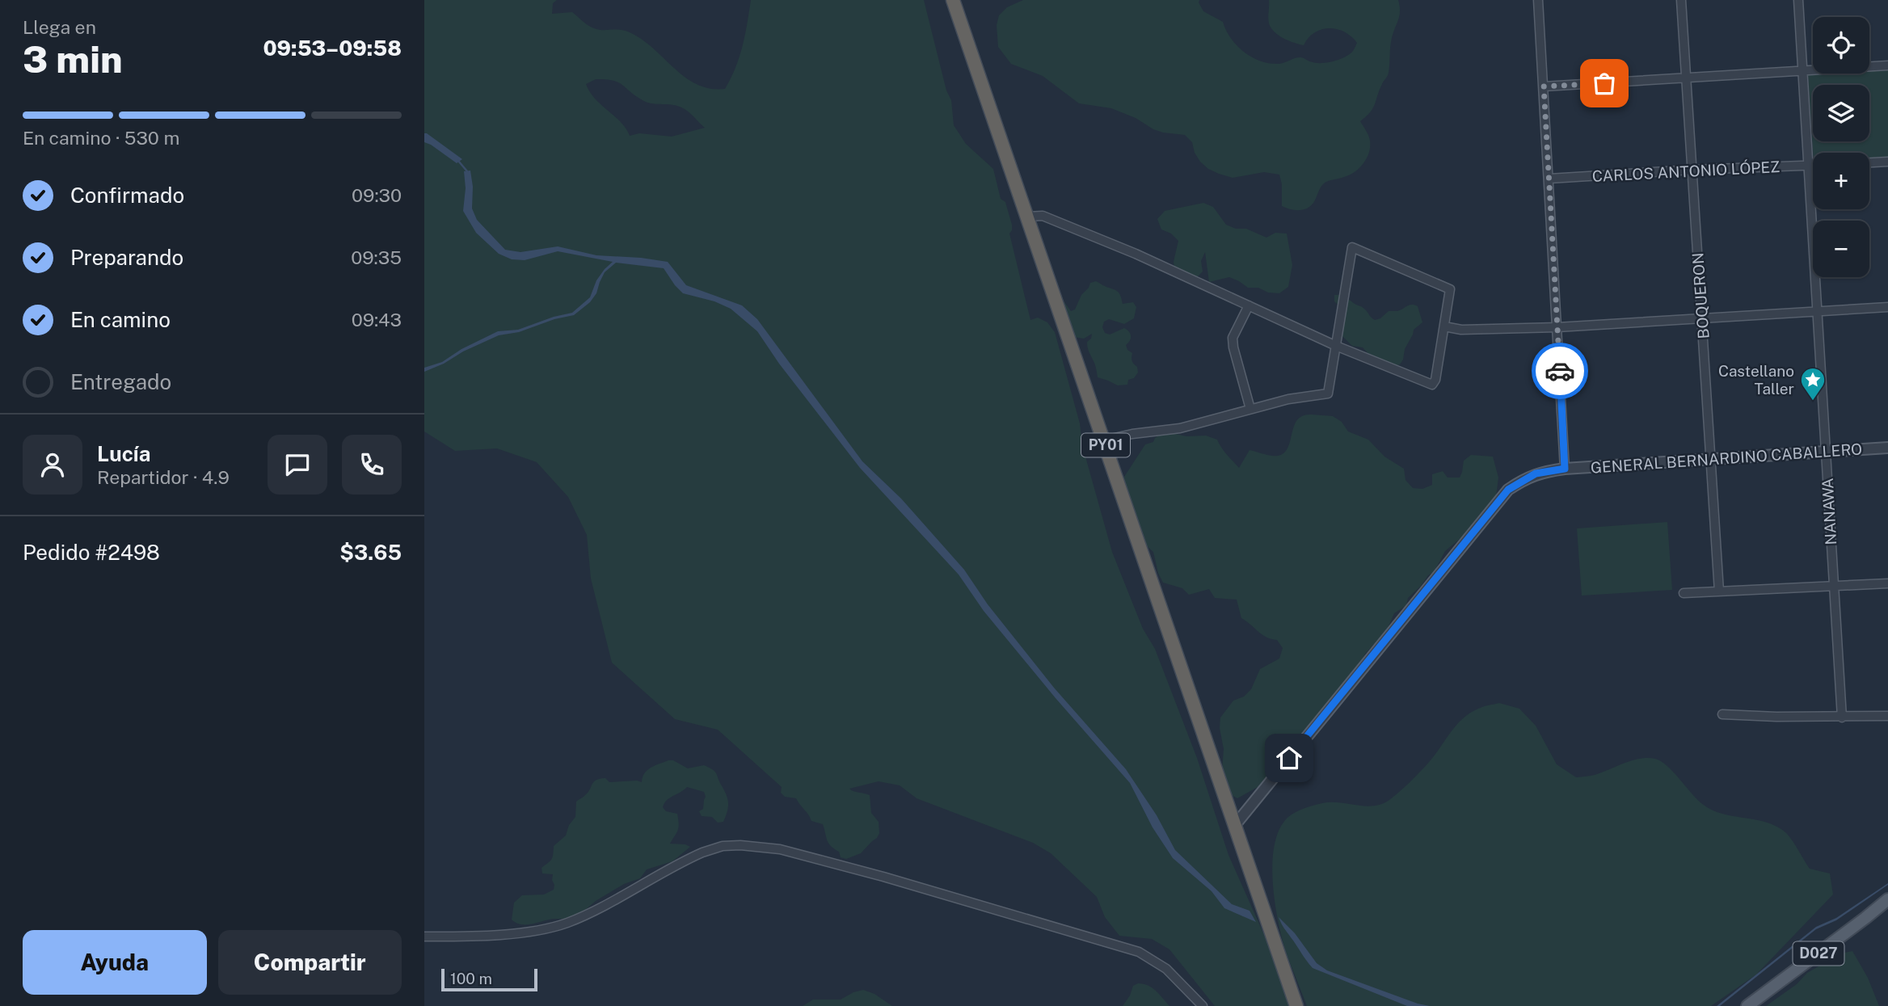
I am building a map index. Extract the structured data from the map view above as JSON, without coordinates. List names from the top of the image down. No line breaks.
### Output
{"streets":{"highway":["PY01"],"main road":["D027"],"street":["CARLOS ANTONIO LÓPEZ","BOQUERON","GENERAL BERNARDINO CABALLERO","NANAWA"]},"crossings":[["CARLOS ANTONIO LÓPEZ","BOQUERON"],["CARLOS ANTONIO LÓPEZ","NANAWA"],["BOQUERON","GENERAL BERNARDINO CABALLERO"],["PY01","GENERAL BERNARDINO CABALLERO"],["GENERAL BERNARDINO CABALLERO","NANAWA"]],"places":{"place":["Castellano Taller"]},"scale_bar":"100 m","page":{"heading":["3 min","Llega en","09:53–09:58"],"panel":["Lucía","Repartidor · 4.9","Pedido #2498","$3.65"],"map_buttons":["+","−"],"bar":"En camino · 530 m","list":[["Confirmado","09:30"],["Preparando","09:35"],["En camino","09:43"],"Entregado"],"buttons":["Ayuda","Compartir"],"scale":"100 m"}}
